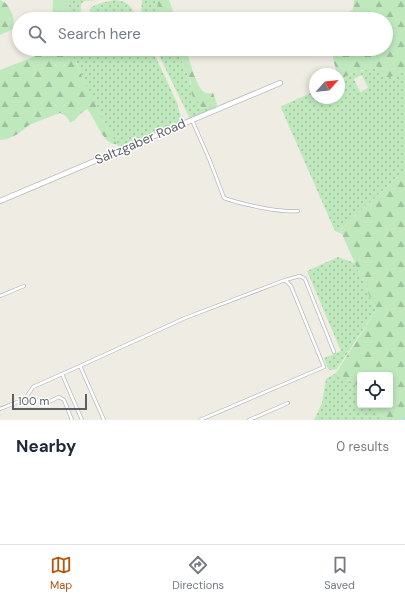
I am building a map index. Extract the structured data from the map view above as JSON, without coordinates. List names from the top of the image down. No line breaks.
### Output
{"streets":{"street":["Saltzgaber Road"]},"scale_bar":"100 m","north":"top right","page":{"search":"Search here","scale":"100 m","heading":["Nearby","0 results"],"nav":["Map","Directions","Saved"]}}
